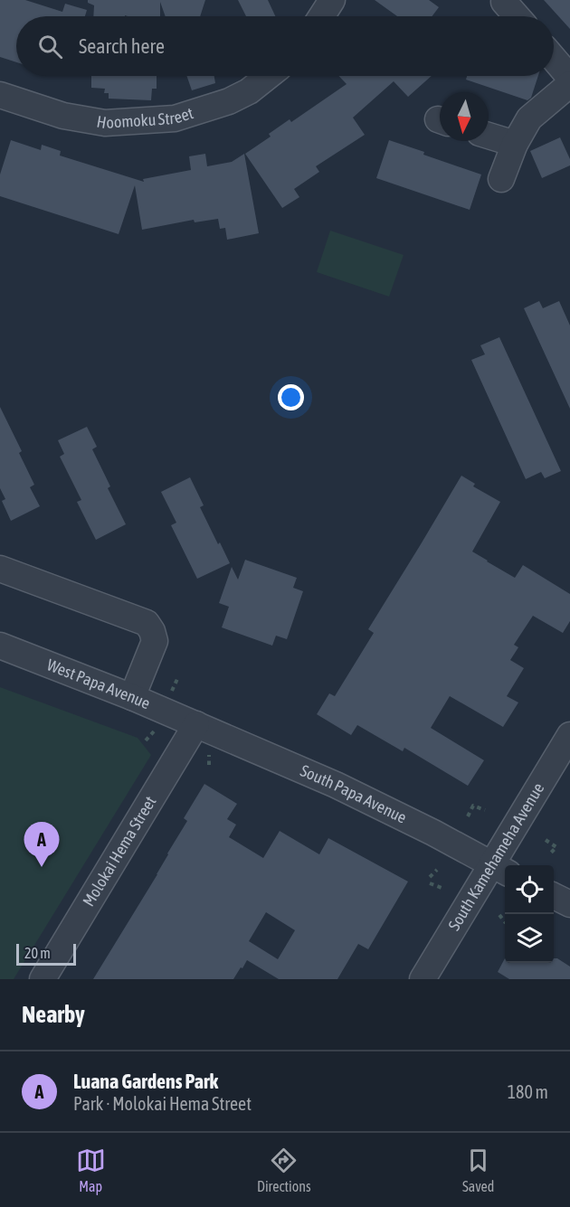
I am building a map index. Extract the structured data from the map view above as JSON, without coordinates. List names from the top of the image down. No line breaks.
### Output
{"streets":{"street":["Hoomoku Street","West Papa Avenue","South Papa Avenue","Molokai Hema Street","South Kamehameha Avenue"]},"crossings":[["West Papa Avenue","South Papa Avenue"],["West Papa Avenue","Molokai Hema Street"],["South Papa Avenue","Molokai Hema Street"],["South Papa Avenue","South Kamehameha Avenue"]],"scale_bar":"20 m","north":"bottom","page":{"search":"Search here","pins":"A","scale":"20 m","heading":"Nearby","list":[{"mark":"A","name":"Luana Gardens Park","note":"Park · Molokai Hema Street","value":"180 m"}],"nav":["Map","Directions","Saved"]}}
